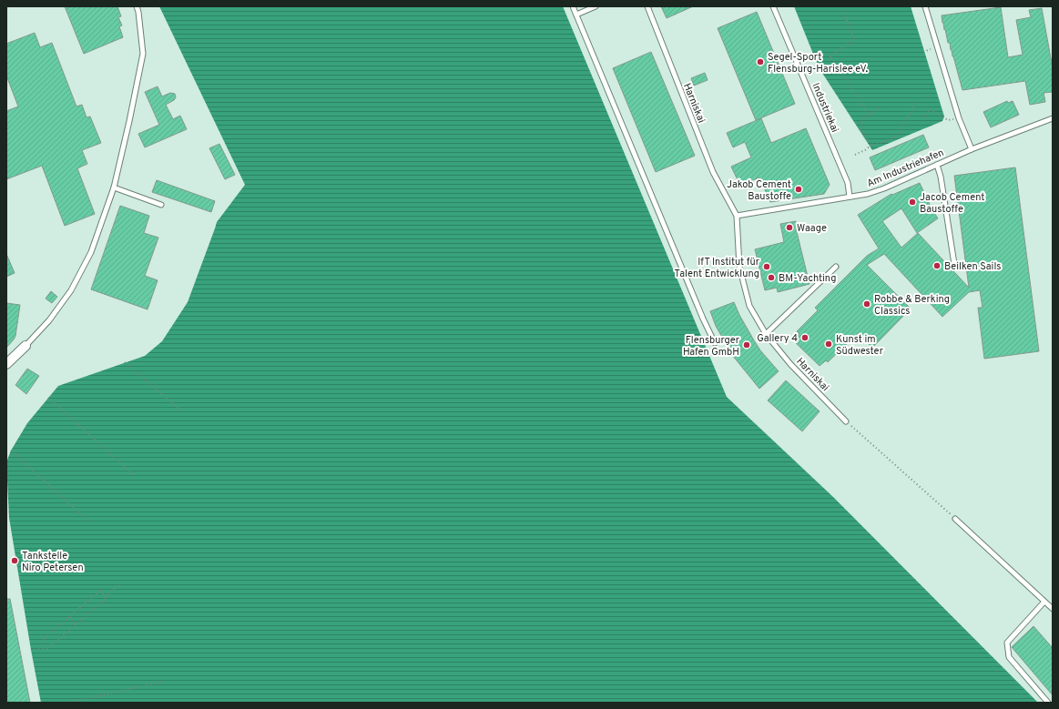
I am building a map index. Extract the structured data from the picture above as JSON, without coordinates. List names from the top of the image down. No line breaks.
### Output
{"streets":{"lane":["Harniskai","Industriekai","Am Industriehafen"]},"crossings":[["Harniskai","Am Industriehafen"],["Industriekai","Am Industriehafen"]],"places":["Segel-Sport Flensburg-Harislee eV.","Jakob Cement Baustoffe","Jacob Cement Baustoffe","Waage","Beilken Sails","IfT Institut für Talent Entwicklung","BM-Yachting","Robbe & Berking Classics","Gallery 4","Kunst im Südwester","Flensburger Hafen GmbH","Tankstelle Niro Petersen"]}
